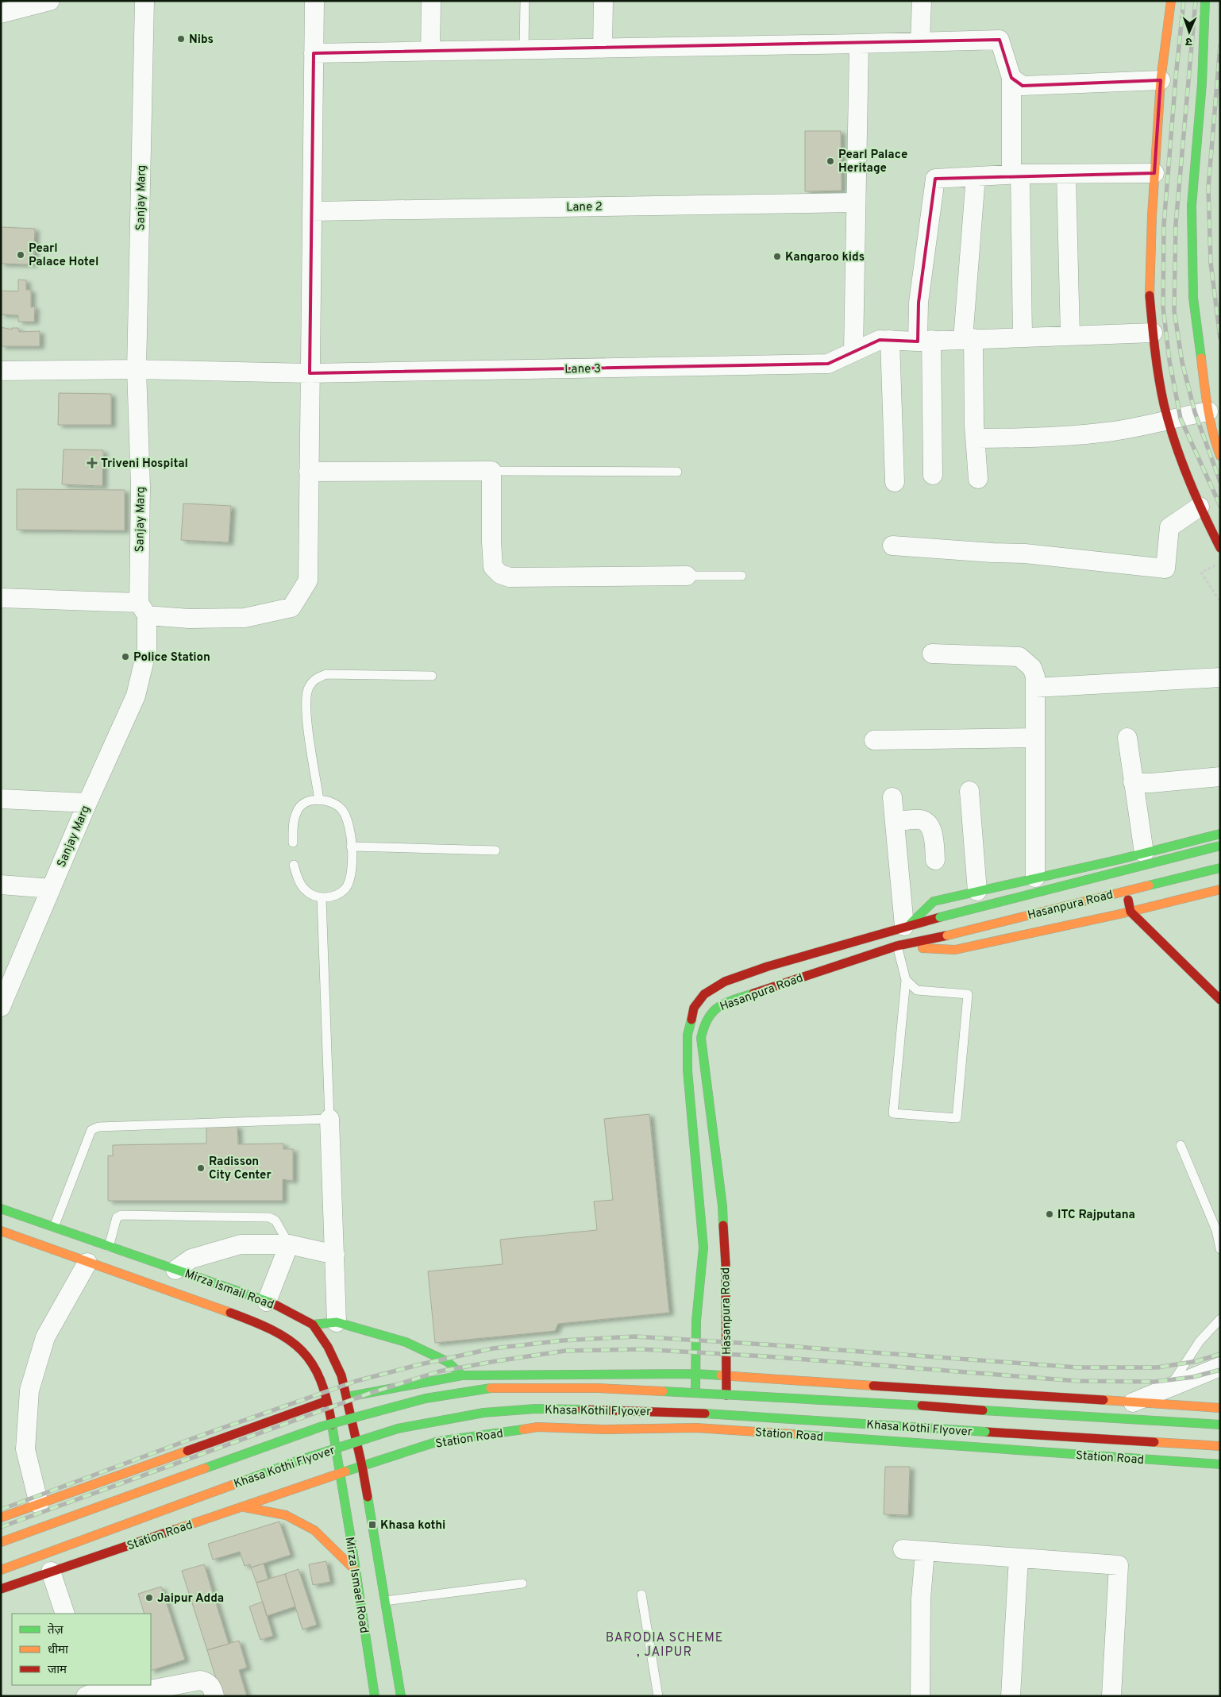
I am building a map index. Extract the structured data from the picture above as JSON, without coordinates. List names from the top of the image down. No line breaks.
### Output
{"streets":{"main road":["Hasanpura Road","Mirza Ismail Road","Khasa Kothi Flyover","Station Road","Mirza Ismael Road"],"street":["Sanjay Marg","Lane 2","Lane 3"]},"crossings":[["Sanjay Marg","Lane 3"],["Hasanpura Road","Station Road"],["Mirza Ismail Road","Station Road"],["Mirza Ismail Road","Mirza Ismael Road"],["Station Road","Mirza Ismael Road"]],"districts":["BARODIA SCHEME , JAIPUR"],"places":{"other":["Nibs","Pearl Palace Heritage","Pearl Palace Hotel","Kangaroo kids","Police Station","Radisson City Center","ITC Rajputana","Jaipur Adda"],"health":["Triveni Hospital"],"transit":["Khasa kothi"]},"legend":["तेज़","धीमा","जाम"],"north":"bottom"}
